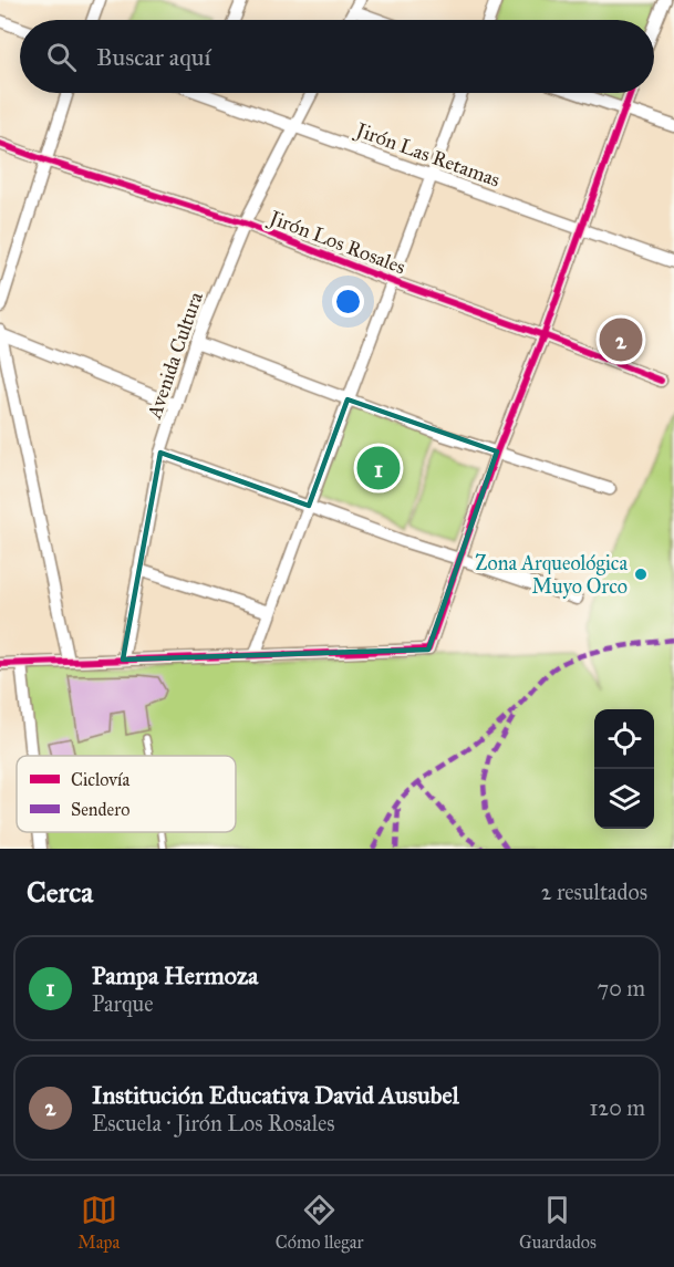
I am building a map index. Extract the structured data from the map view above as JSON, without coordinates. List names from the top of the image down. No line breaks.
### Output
{"streets":{"street":["Jirón Las Retamas","Jirón Los Rosales","Avenida Cultura"]},"crossings":[["Jirón Las Retamas","Avenida Cultura"],["Jirón Los Rosales","Avenida Cultura"]],"places":["Zona Arqueológica Muyo Orco"],"legend":["Ciclovía","Sendero"],"page":{"search":"Buscar aquí","pins":["2","1"],"heading":["Cerca","2 resultados"],"list":[{"mark":"1","name":"Pampa Hermoza","note":"Parque","value":"70 m"},{"mark":"2","name":"Institución Educativa David Ausubel","note":"Escuela · Jirón Los Rosales","value":"120 m"}],"nav":["Mapa","Cómo llegar","Guardados"]}}
